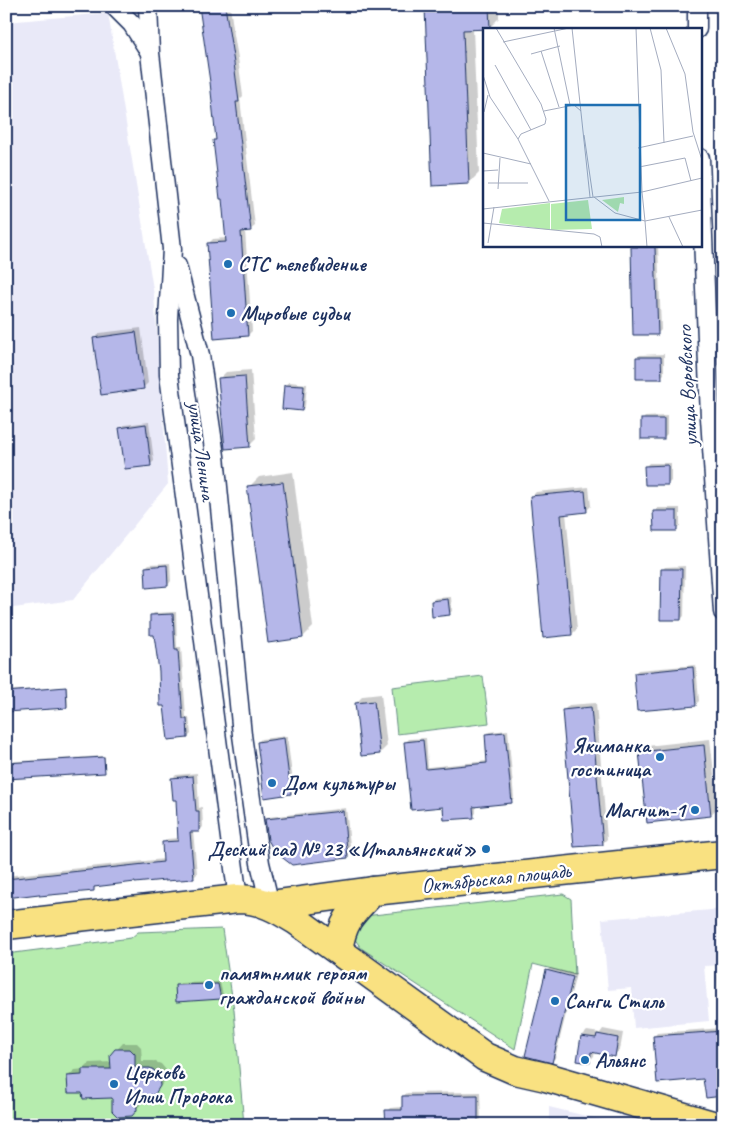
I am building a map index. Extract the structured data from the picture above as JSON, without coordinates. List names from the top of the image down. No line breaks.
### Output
{"streets":{"main road":["Октябрьская площадь"],"street":["улица Воровского","улица Ленина"]},"crossings":[["улица Ленина","Октябрьская площадь"]],"places":["СТС телевидение","Мировые судьи","Якиманка гостиница","Дом культуры","Магнит-1","Деский сад № 23 «Итальянский»","памятнмик героям гражданской войны","Санги Стиль","Альянс","Церковь Илии Пророка"]}
